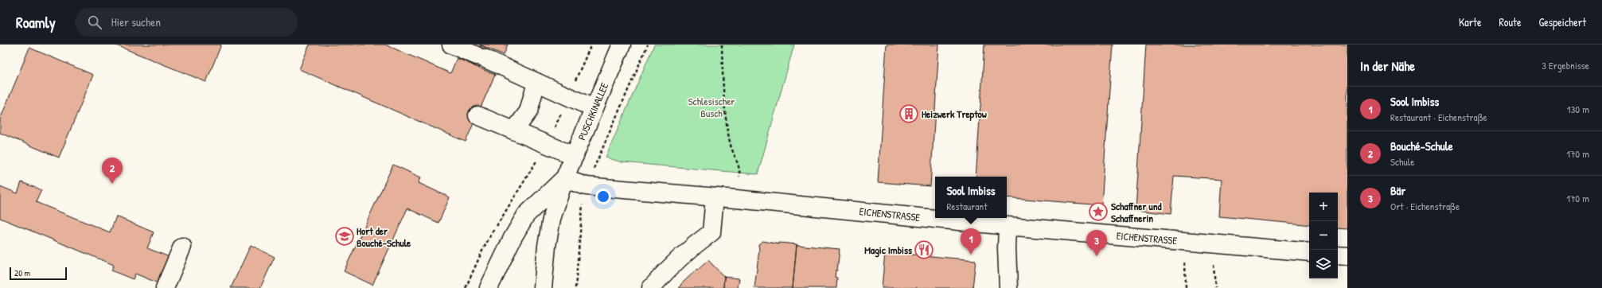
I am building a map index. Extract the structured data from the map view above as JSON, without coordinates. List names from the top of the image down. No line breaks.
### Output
{"streets":{"street":["PUSCHKINALLEE","EICHENSTRASSE"]},"crossings":[["PUSCHKINALLEE","EICHENSTRASSE"]],"parks":["Schlesischer Busch"],"places":{"building":["Heizwerk Treptow"],"place":["Schaffner und Schaffnerin"],"school or university":["Hort der Bouché-Schule"],"restaurant":["Magic Imbiss"]},"scale_bar":"20 m","page":{"header":"Roamly","search":"Hier suchen","nav":["Karte","Route","Gespeichert"],"heading":["In der Nähe","3 Ergebnisse"],"list":[{"mark":"1","name":"Sool Imbiss","note":"Restaurant · Eichenstraße","value":"130 m"},{"mark":"2","name":"Bouché-Schule","note":"Schule","value":"170 m"},{"mark":"3","name":"Bär","note":"Ort · Eichenstraße","value":"170 m"}],"pins":["2","1","3"],"popup":["Sool Imbiss","Restaurant"],"map_buttons":["+","−"],"scale":"20 m"}}
